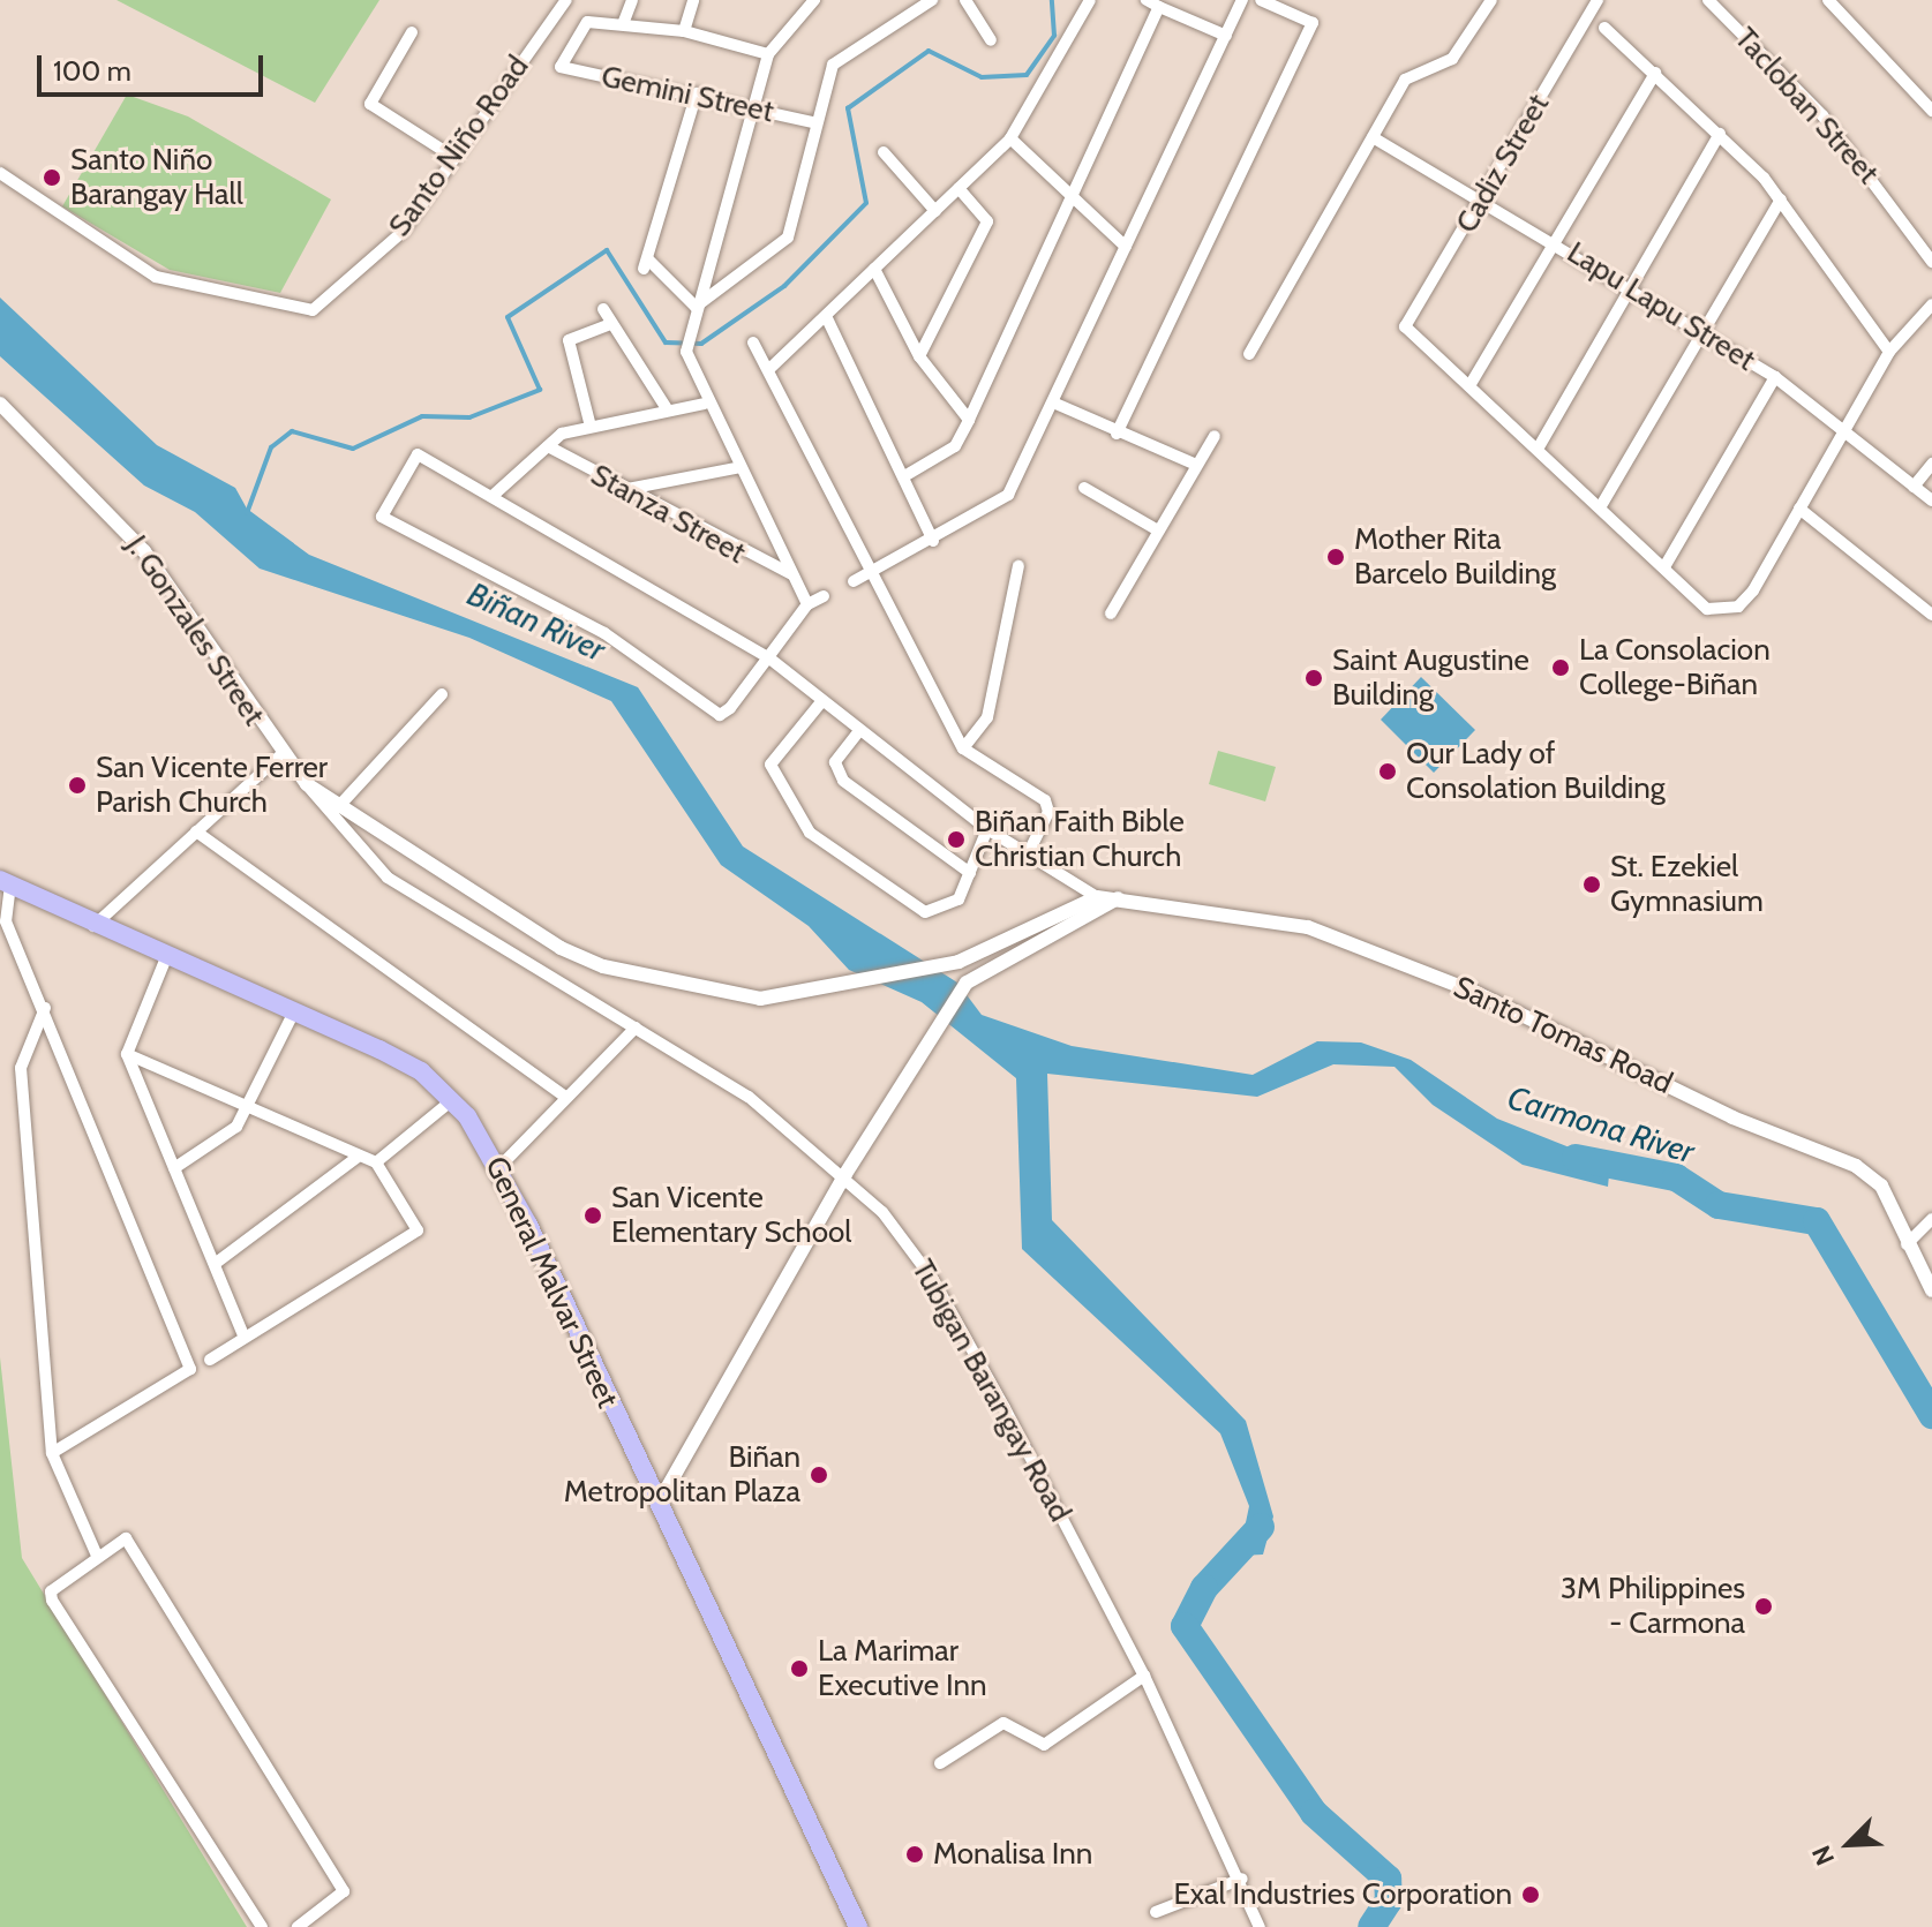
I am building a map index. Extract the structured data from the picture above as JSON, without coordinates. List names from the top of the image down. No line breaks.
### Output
{"streets":{"highway":["General Malvar Street"],"street":["Gemini Street","Tacloban Street","Santo Niño Road","Cadiz Street","Lapu Lapu Street","Stanza Street","J. Gonzales Street","Santo Tomas Road","Tubigan Barangay Road"]},"crossings":[["Cadiz Street","Lapu Lapu Street"],["J. Gonzales Street","Santo Tomas Road"],["J. Gonzales Street","Tubigan Barangay Road"]],"water":["Biñan River","Carmona River"],"places":["Santo Niño Barangay Hall","Mother Rita Barcelo Building","La Consolacion College-Biñan","Saint Augustine Building","Our Lady of Consolation Building","San Vicente Ferrer Parish Church","Biñan Faith Bible Christian Church","St. Ezekiel Gymnasium","San Vicente Elementary School","Biñan Metropolitan Plaza","3M Philippines - Carmona","La Marimar Executive Inn","Monalisa Inn","Exal Industries Corporation"],"scale_bar":"100 m","north":"bottom left"}
